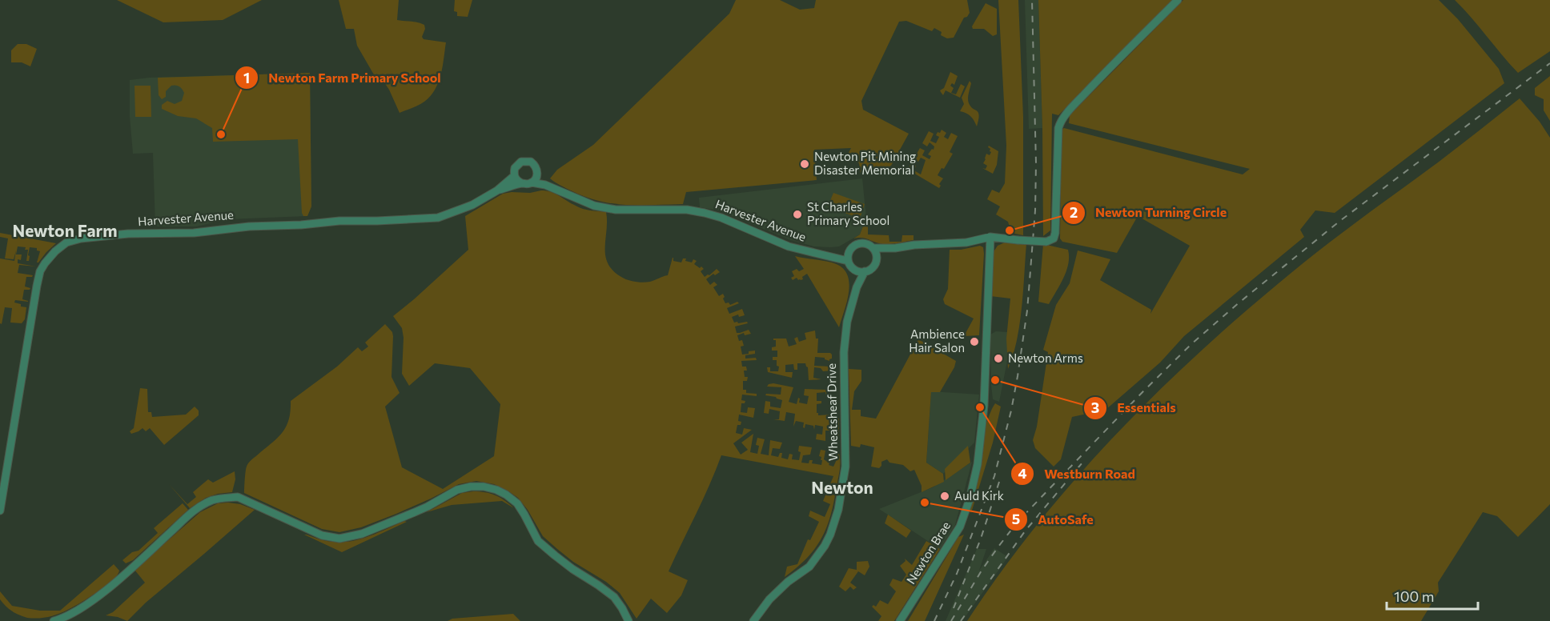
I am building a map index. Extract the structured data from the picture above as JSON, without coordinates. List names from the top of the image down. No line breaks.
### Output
{"streets":{"street":["Harvester Avenue","Wheatsheaf Drive","Newton Brae"]},"crossings":[["Harvester Avenue","Wheatsheaf Drive"]],"districts":["Newton Farm","Newton"],"places":["Newton Farm Primary School","Newton Pit Mining Disaster Memorial","St Charles Primary School","Newton Turning Circle","Ambience Hair Salon","Newton Arms","Essentials","Westburn Road","Auld Kirk","AutoSafe"],"scale_bar":"100 m"}
